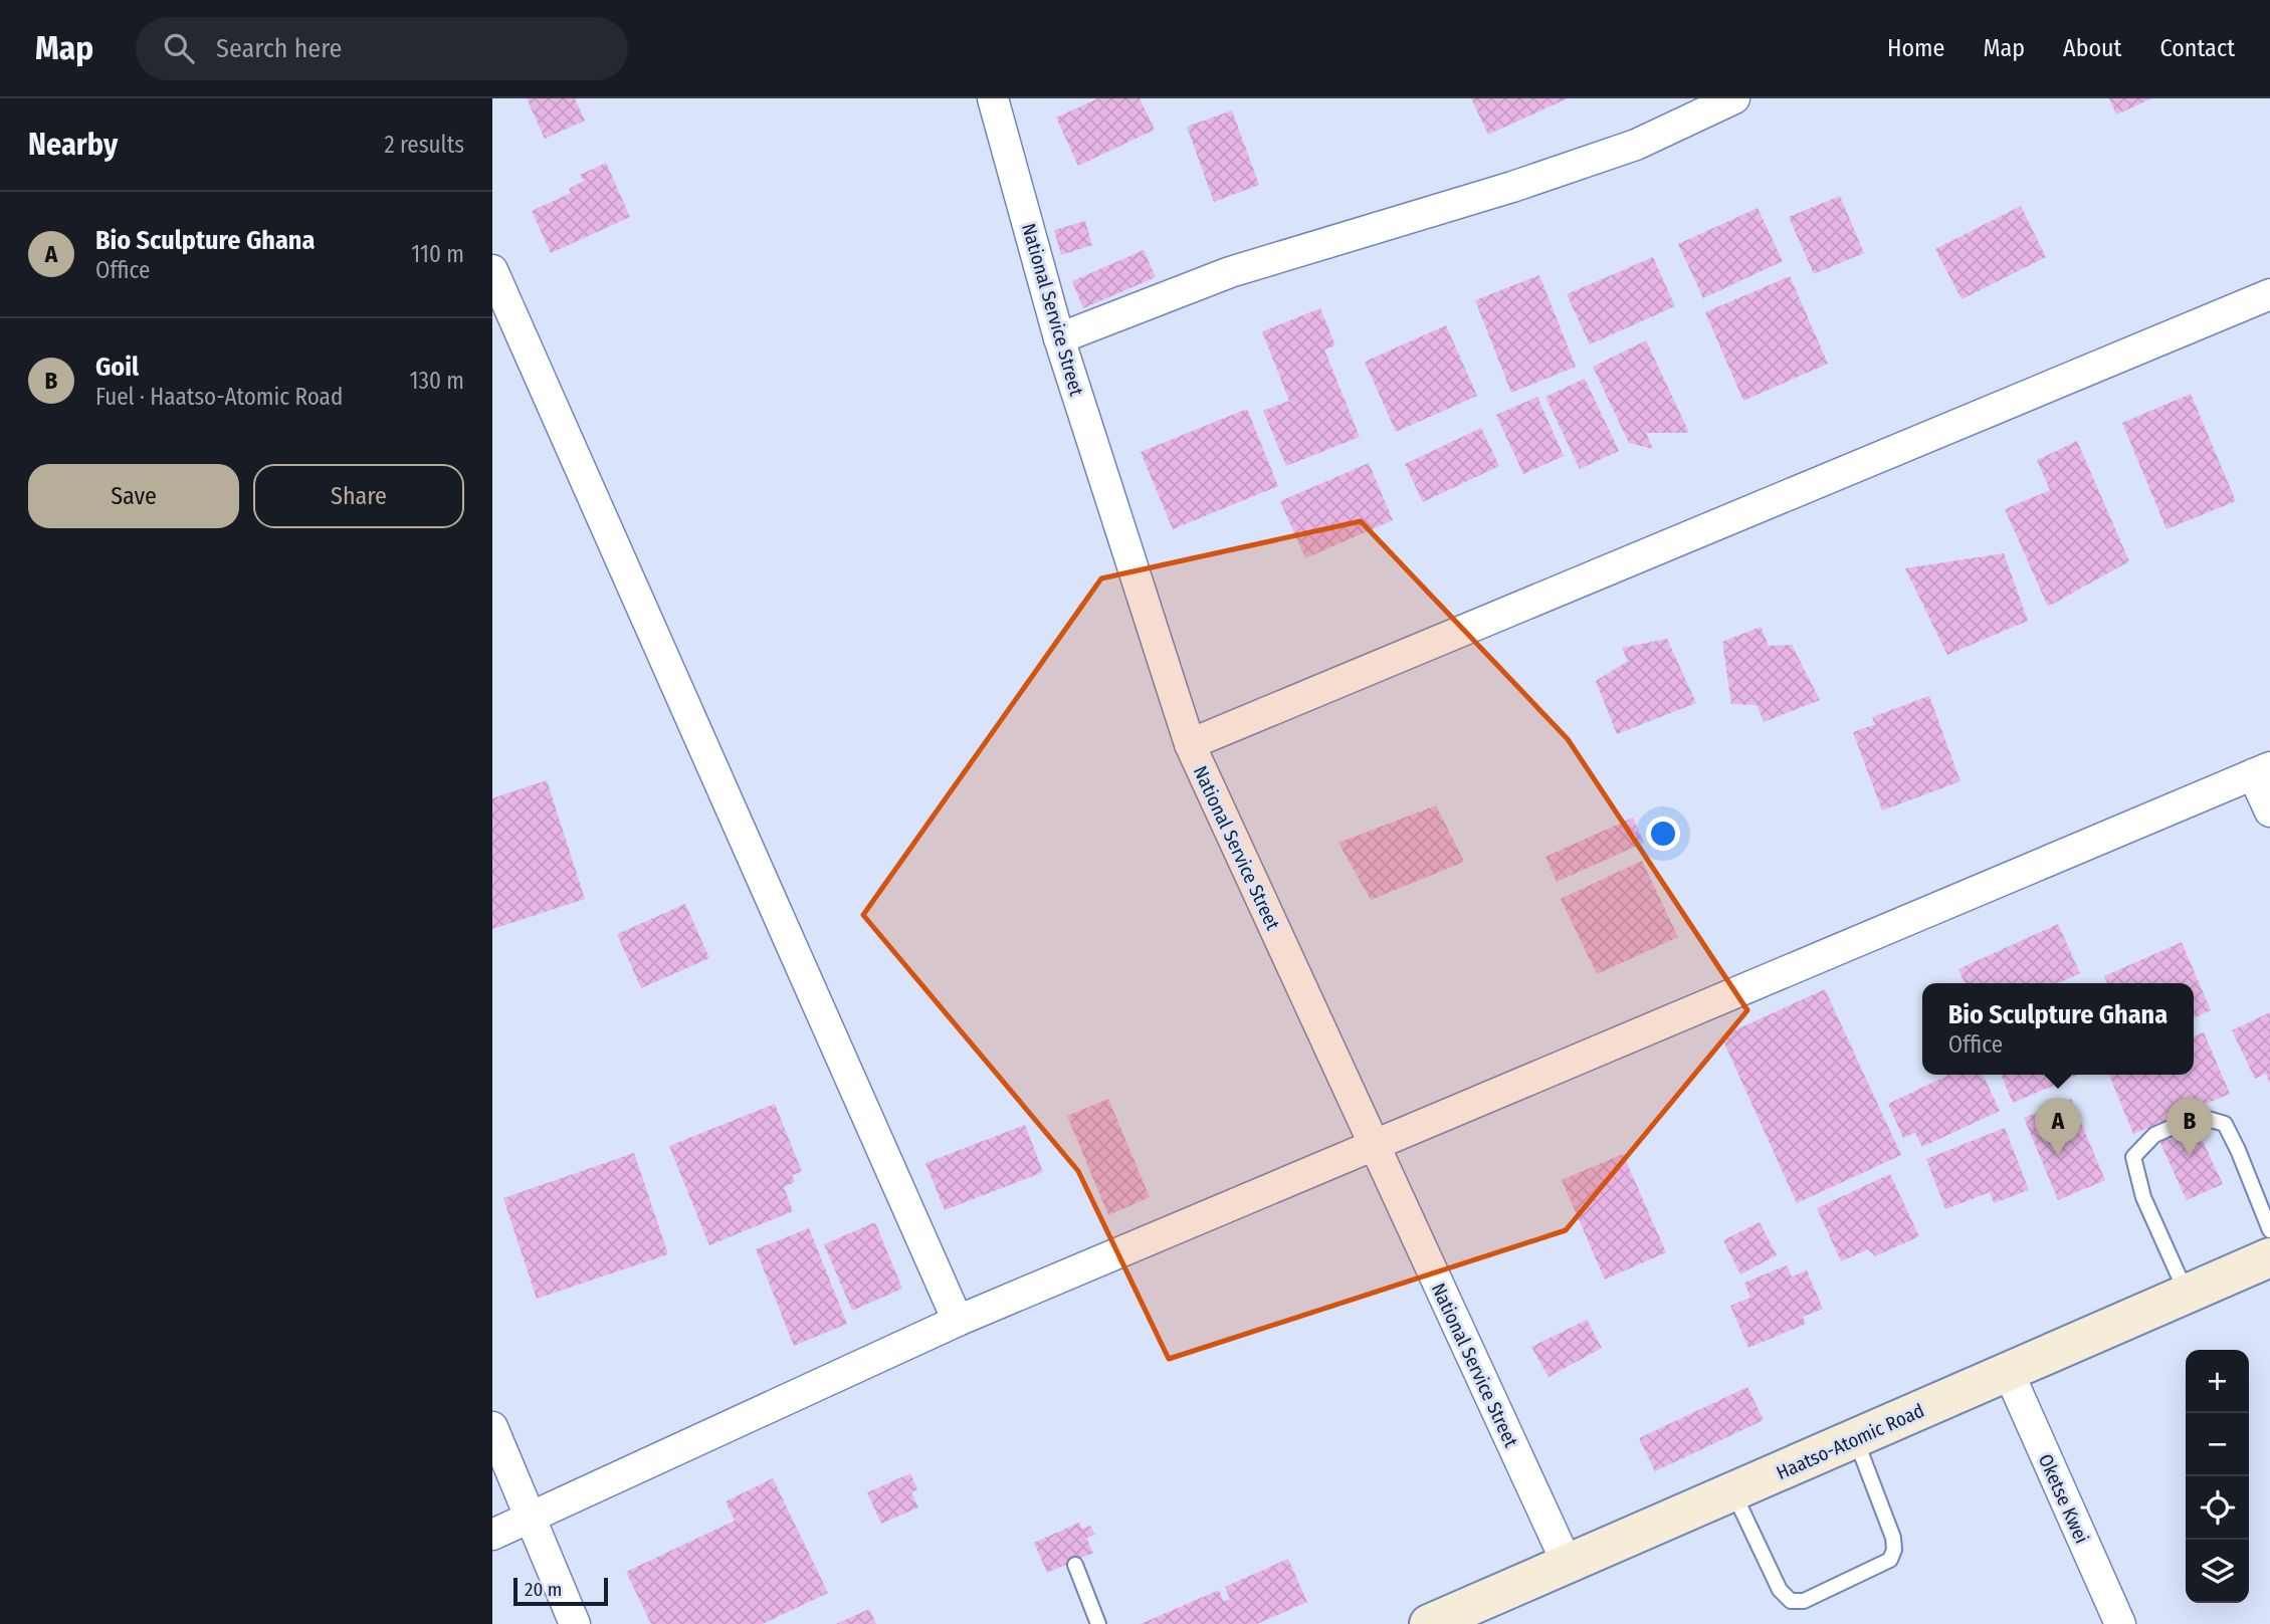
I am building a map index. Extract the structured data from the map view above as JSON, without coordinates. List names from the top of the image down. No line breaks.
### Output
{"streets":{"main road":["Haatso-Atomic Road"],"street":["National Service Street","Oketse Kwei"]},"crossings":[["National Service Street","Haatso-Atomic Road"],["Haatso-Atomic Road","Oketse Kwei"]],"scale_bar":"20 m","page":{"header":"Map","search":"Search here","nav":["Home","Map","About","Contact"],"heading":["Nearby","2 results"],"list":[{"mark":"A","name":"Bio Sculpture Ghana","note":"Office","value":"110 m"},{"mark":"B","name":"Goil","note":"Fuel · Haatso-Atomic Road","value":"130 m"}],"buttons":["Save","Share"],"popup":["Bio Sculpture Ghana","Office"],"pins":["A","B"],"map_buttons":["+","−"],"scale":"20 m"}}
